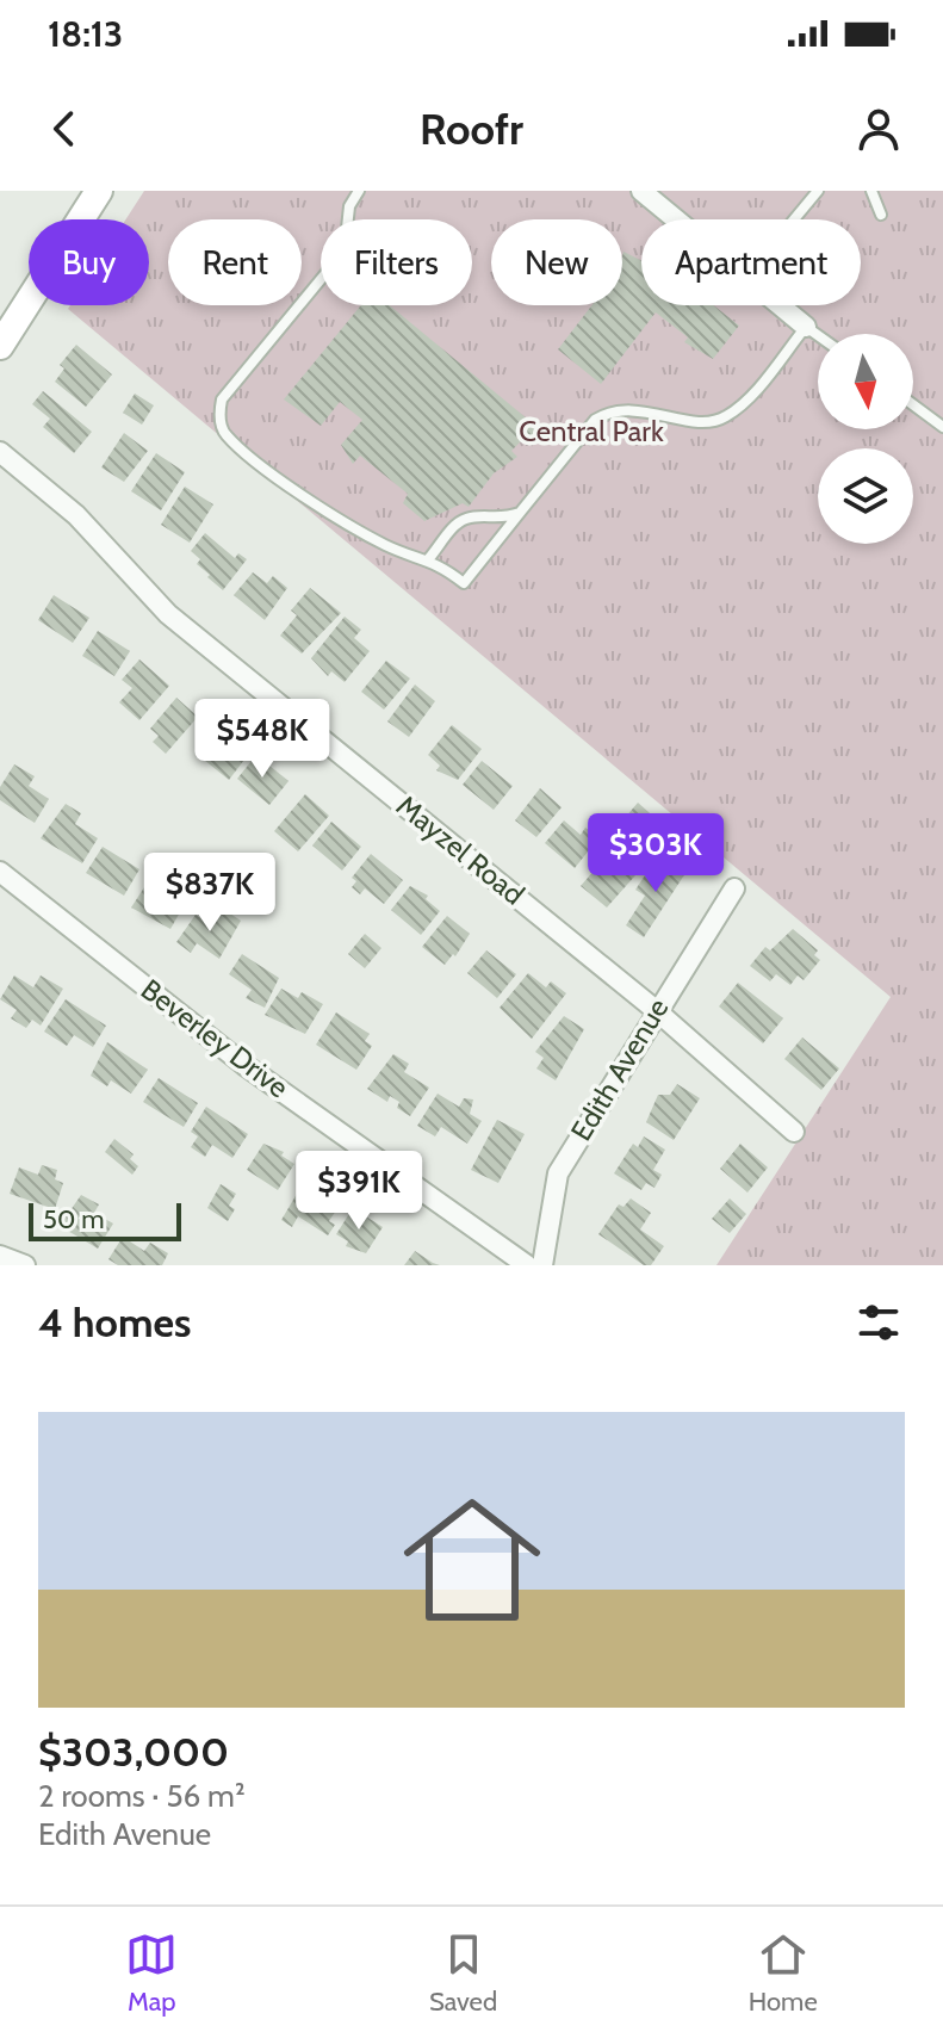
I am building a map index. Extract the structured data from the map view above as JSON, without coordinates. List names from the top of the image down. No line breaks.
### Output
{"streets":{"street":["Mayzel Road","Beverley Drive","Edith Avenue"]},"crossings":[["Mayzel Road","Edith Avenue"]],"parks":["Central Park"],"scale_bar":"50 m","north":"bottom","page":{"status":"18:13","header":"Roofr","chip":["Buy","Rent","Filters","New","Apartment"],"price":["$548K","$303K","$837K","$391K"],"scale":"50 m","heading":"4 homes","list":[{"name":"$303,000","note":"2 rooms · 56 m² · Edith Avenue"}],"tabs":["Map","Saved","Home"]}}
